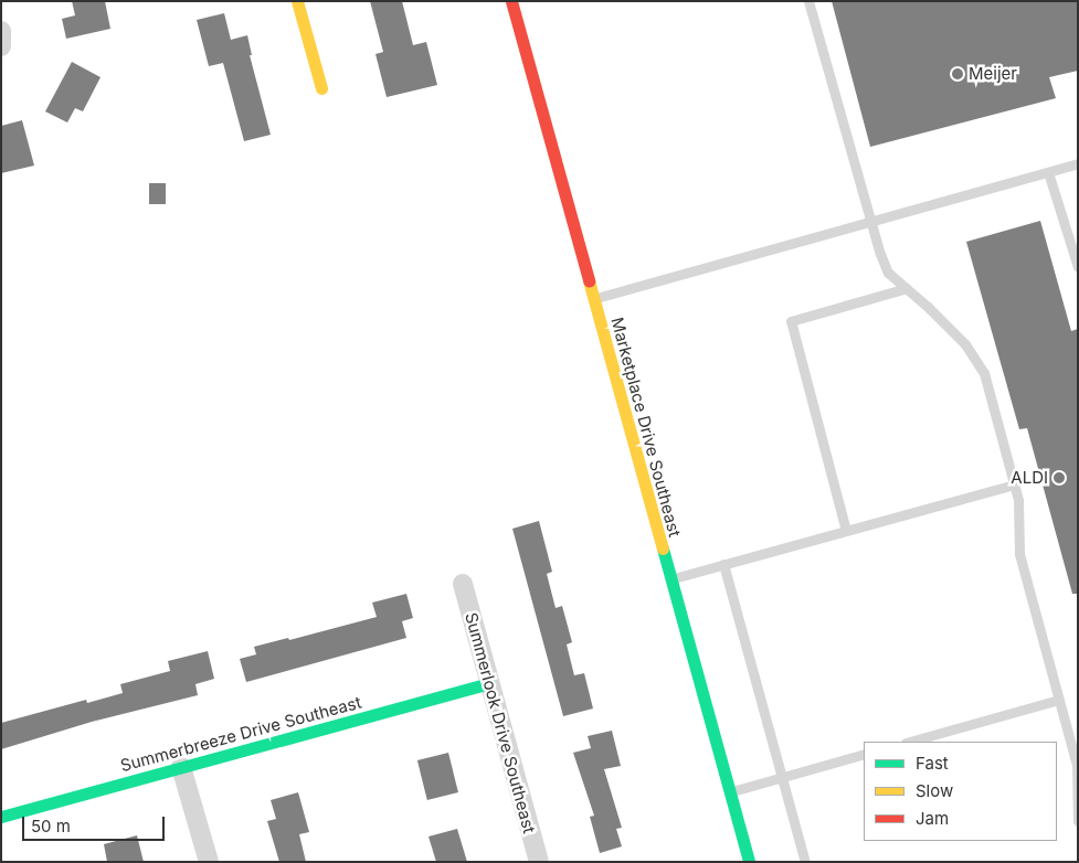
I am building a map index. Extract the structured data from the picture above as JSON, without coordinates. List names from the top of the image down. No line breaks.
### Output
{"streets":{"street":["Marketplace Drive Southeast","Summerlook Drive Southeast","Summerbreeze Drive Southeast"]},"crossings":[["Summerlook Drive Southeast","Summerbreeze Drive Southeast"]],"places":["Meijer","ALDI"],"legend":["Fast","Slow","Jam"],"scale_bar":"50 m"}
